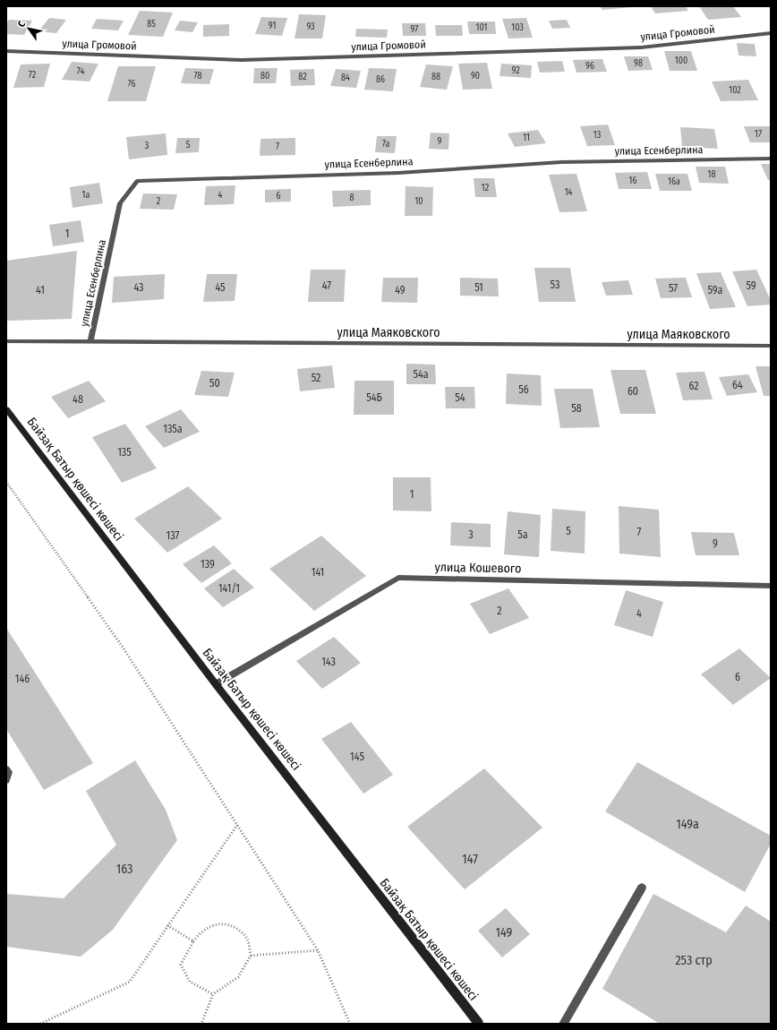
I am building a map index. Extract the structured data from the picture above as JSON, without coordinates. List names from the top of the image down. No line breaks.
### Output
{"streets":{"main road":["Байзақ Батыр қөшесі көшесі"],"street":["улица Громовой","улица Есенберлина","улица Маяковского","улица Кошевого"]},"crossings":[["улица Есенберлина","улица Маяковского"],["Байзақ Батыр қөшесі көшесі","улица Кошевого"]],"house_numbers":["85","91","93","101","103","97","100","98","96","92","74","72","78","80","90","82","88","84","86","76","102","17","13","11","9","7а","5","3","7","18","16","16а","12","14","1а","4","6","8","2","10","1","53","47","59","43","45","51","57","41","49","59а","54а","52","50","64","62","56","60","54Б","54","48","58","135а","135","1","5","7","3","5а","137","9","139","141","141/1","2","4","143","6","146","145","149а","147","163","149","253 стр"],"north":"top left"}
